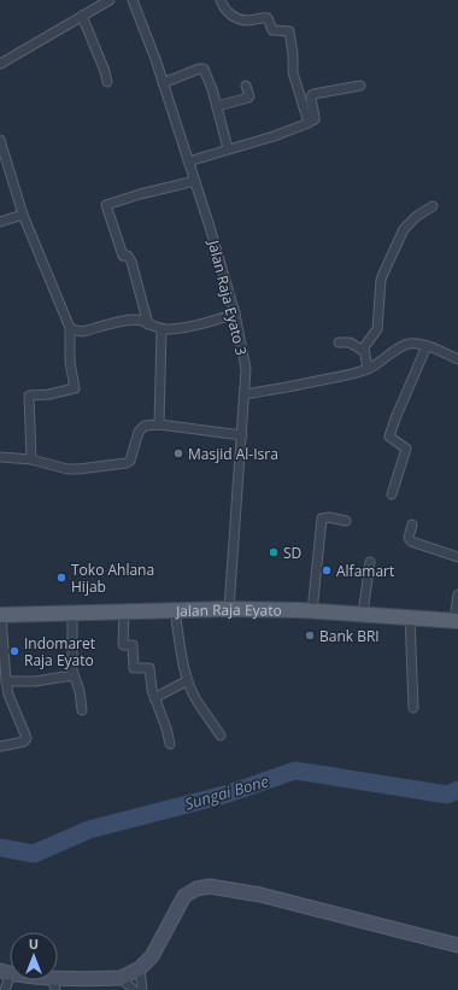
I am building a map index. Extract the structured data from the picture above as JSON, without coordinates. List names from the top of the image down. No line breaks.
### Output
{"streets":{"main road":["Jalan Raja Eyato"],"street":["Jalan Raja Eyato 3"]},"crossings":[["Jalan Raja Eyato 3","Jalan Raja Eyato"]],"water":["Sungai Bone"],"places":["Masjid Al-Isra","SD","Alfamart","Toko Ahlana Hijab","Bank BRI","Indomaret Raja Eyato"],"north":"top"}
